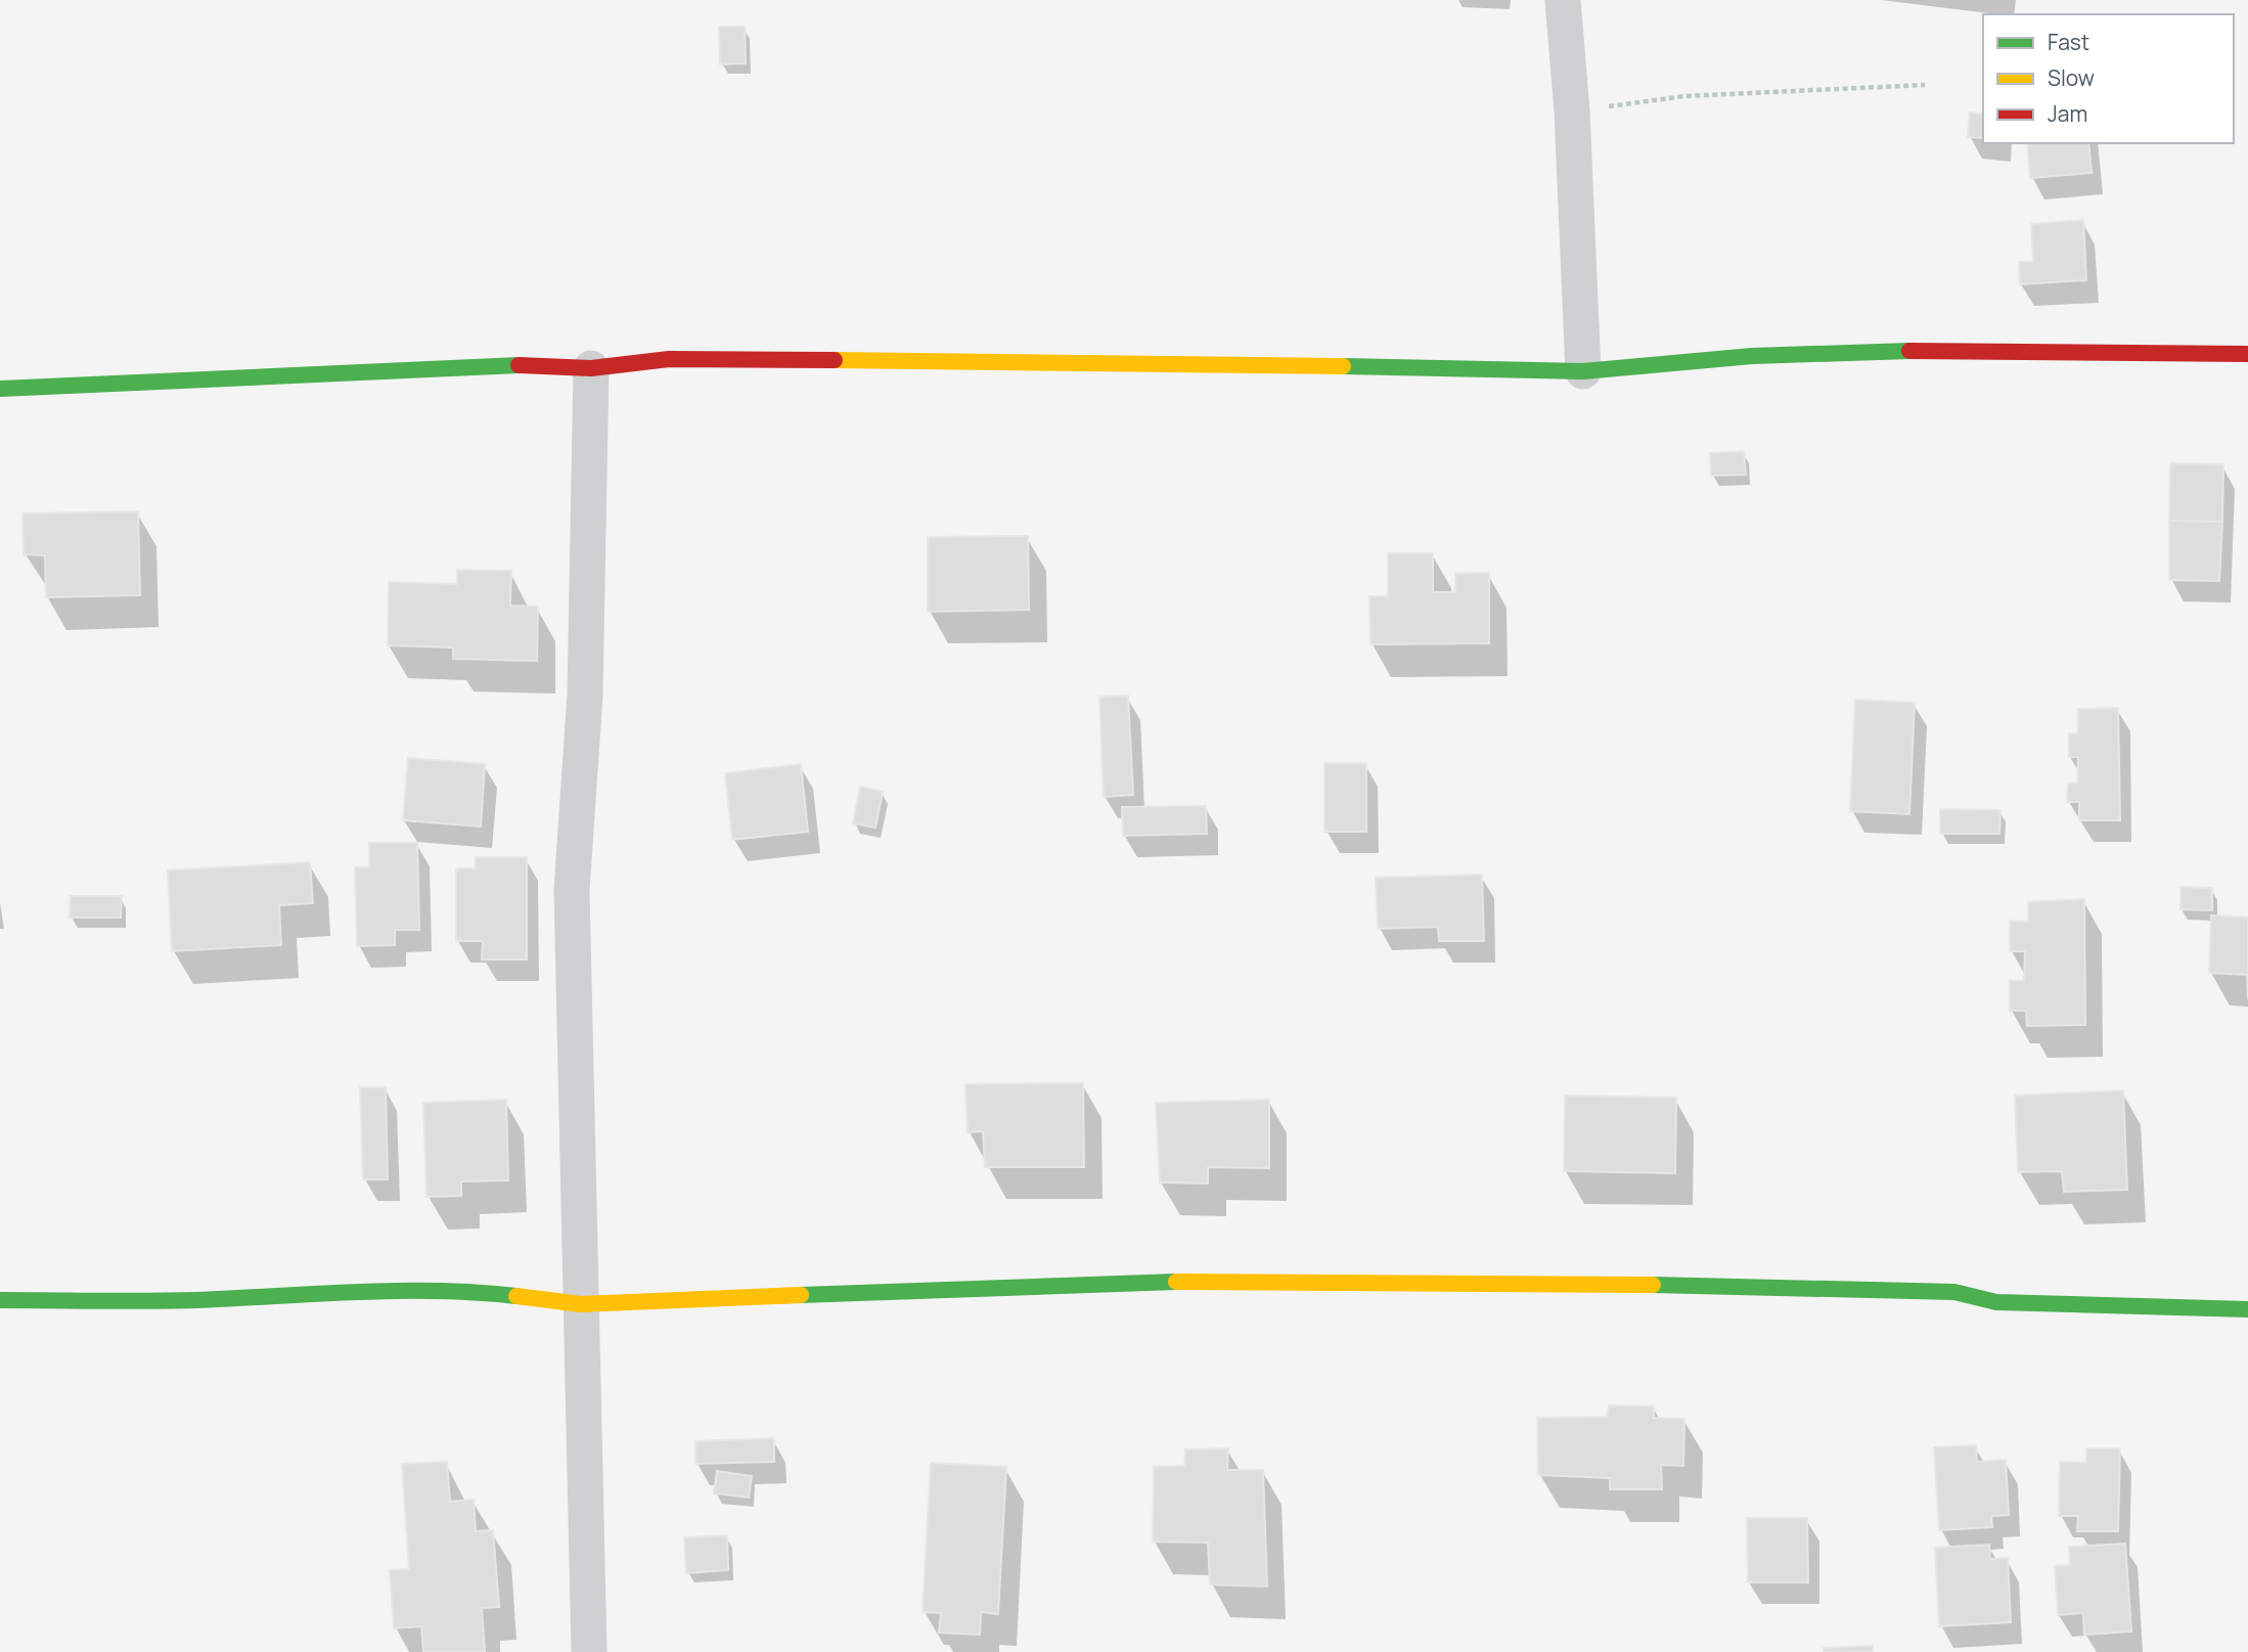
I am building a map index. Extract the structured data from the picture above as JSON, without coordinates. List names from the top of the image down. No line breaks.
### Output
{"legend":["Fast","Slow","Jam"]}
